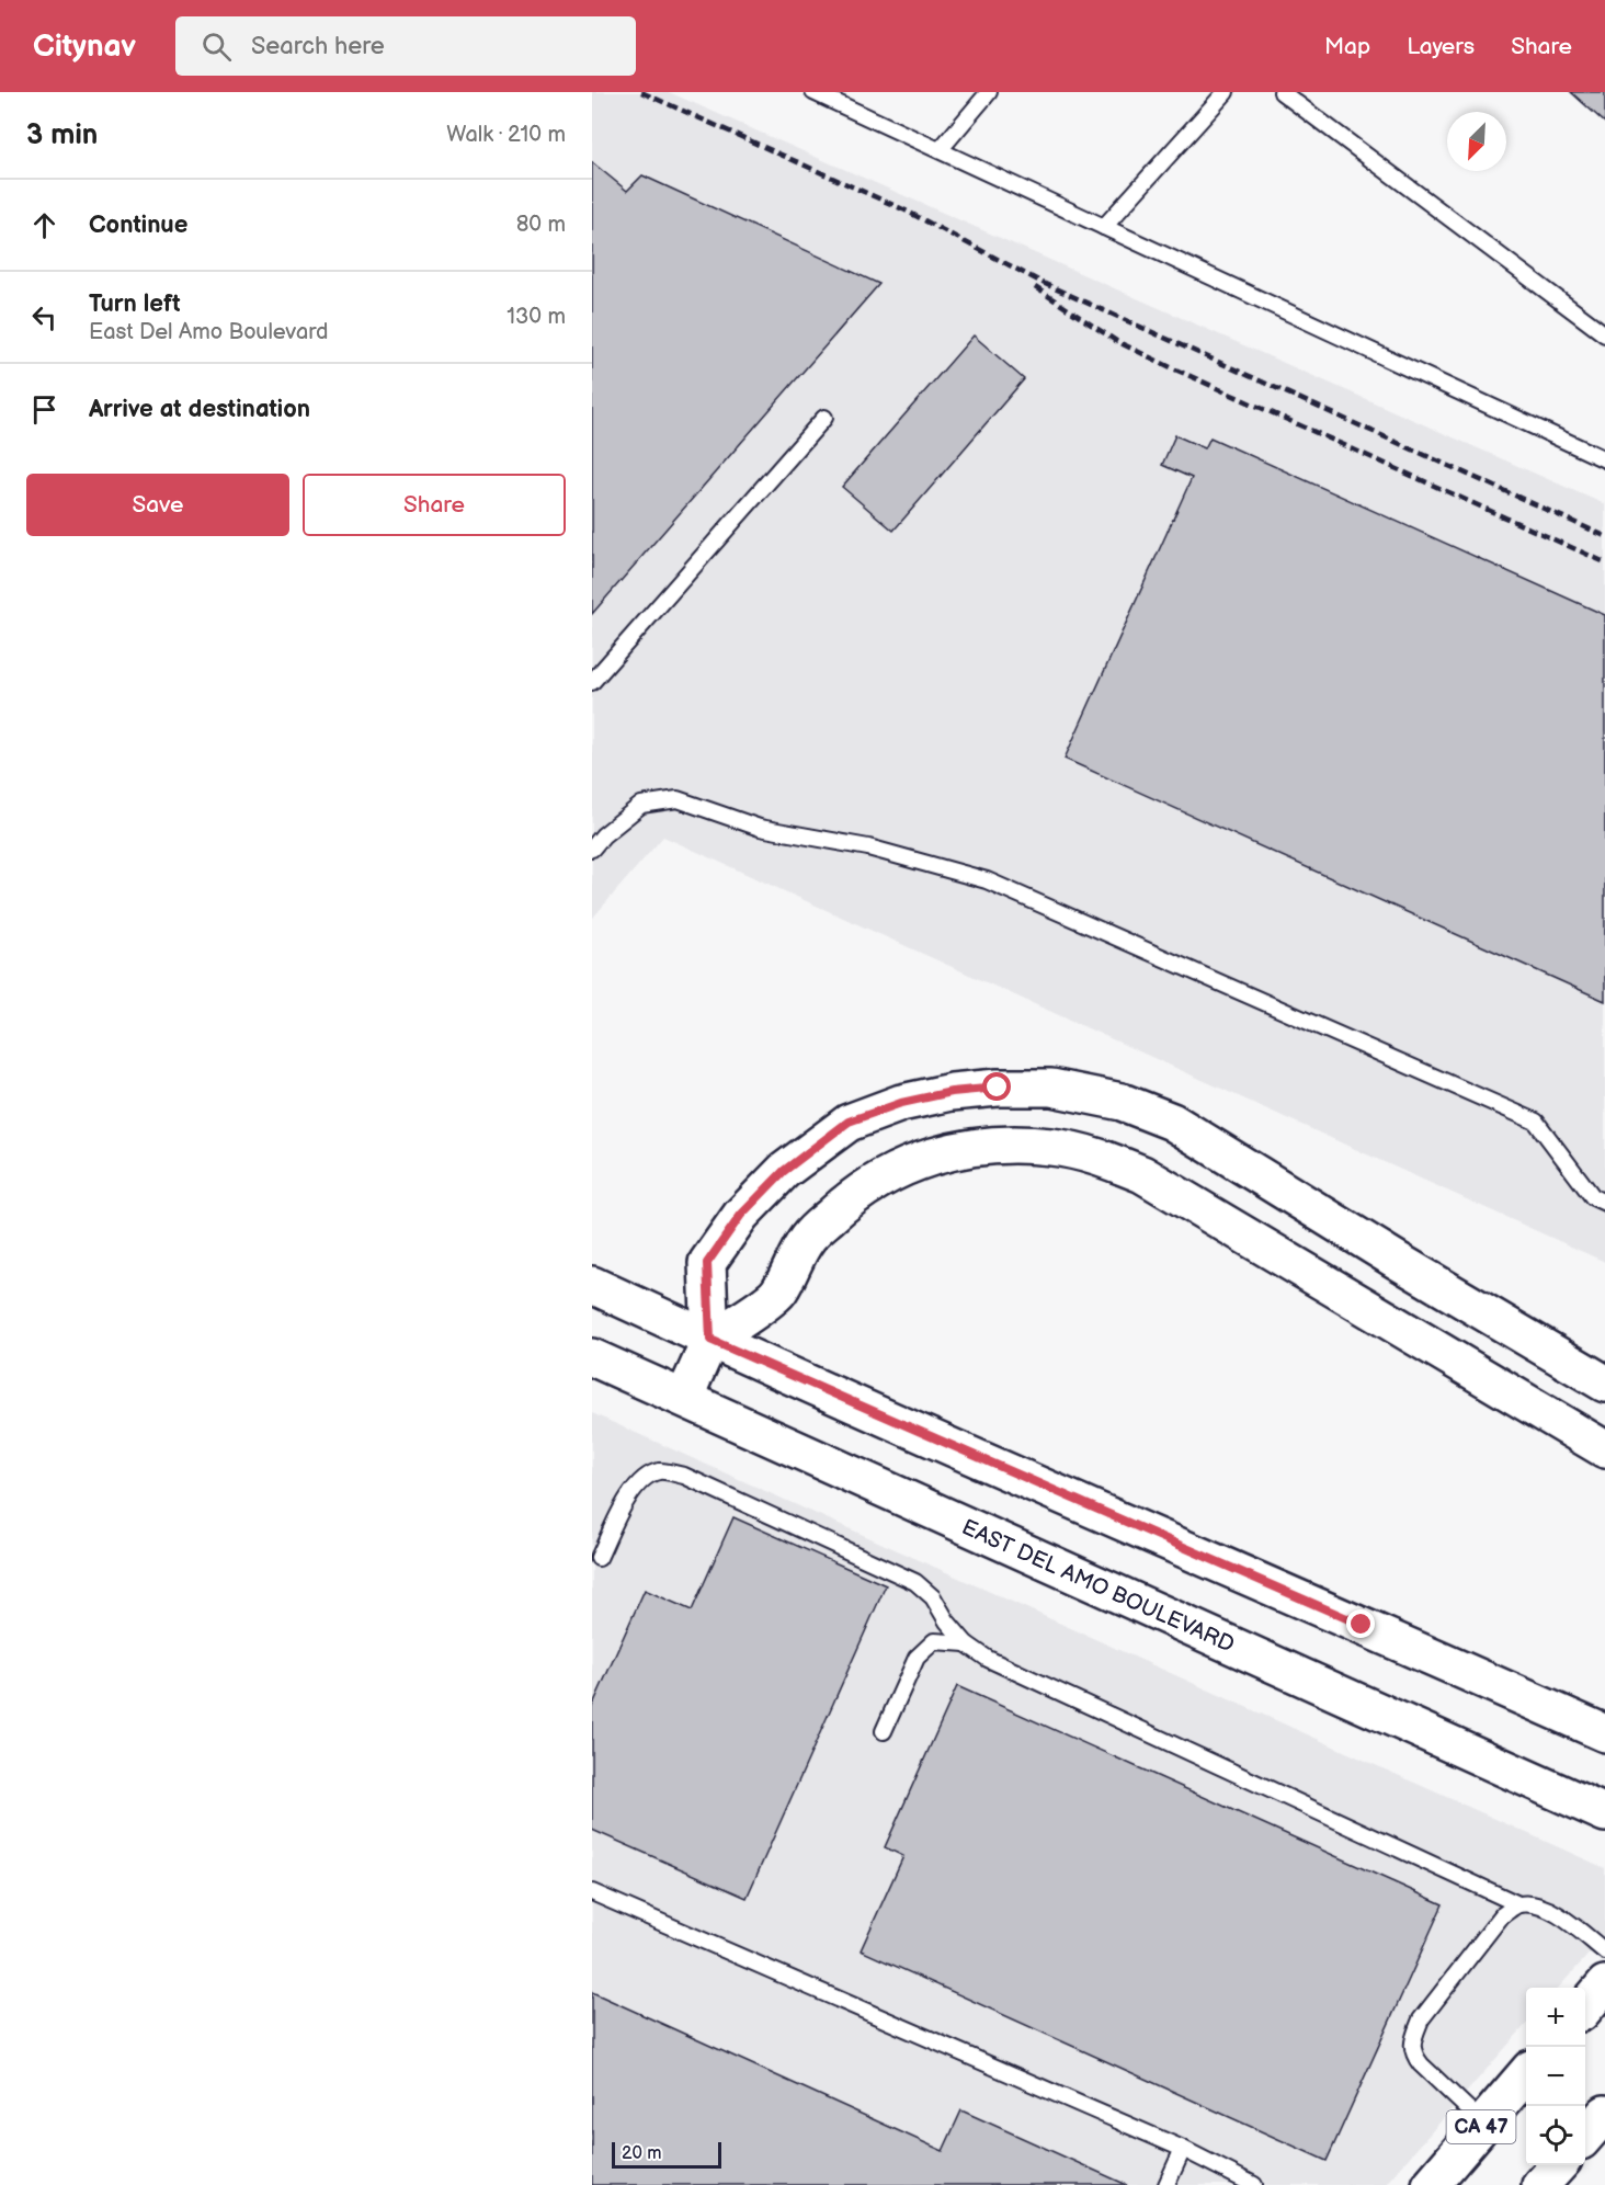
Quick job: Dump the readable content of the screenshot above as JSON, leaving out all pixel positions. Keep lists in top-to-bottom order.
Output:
{
  "streets": {
    "main road": ["EAST DEL AMO BOULEVARD", "CA 47"]
  },
  "scale_bar": "20 m",
  "north": "bottom left",
  "page": {
    "header": "Citynav",
    "search": "Search here",
    "nav": ["Map", "Layers", "Share"],
    "heading": ["3 min", "Walk · 210 m"],
    "list": [
      ["Continue", "80 m"],
      ["Turn left", "East Del Amo Boulevard", "130 m"],
      "Arrive at destination"
    ],
    "buttons": ["Save", "Share"],
    "map_buttons": ["+", "−"],
    "scale": "20 m"
  }
}
